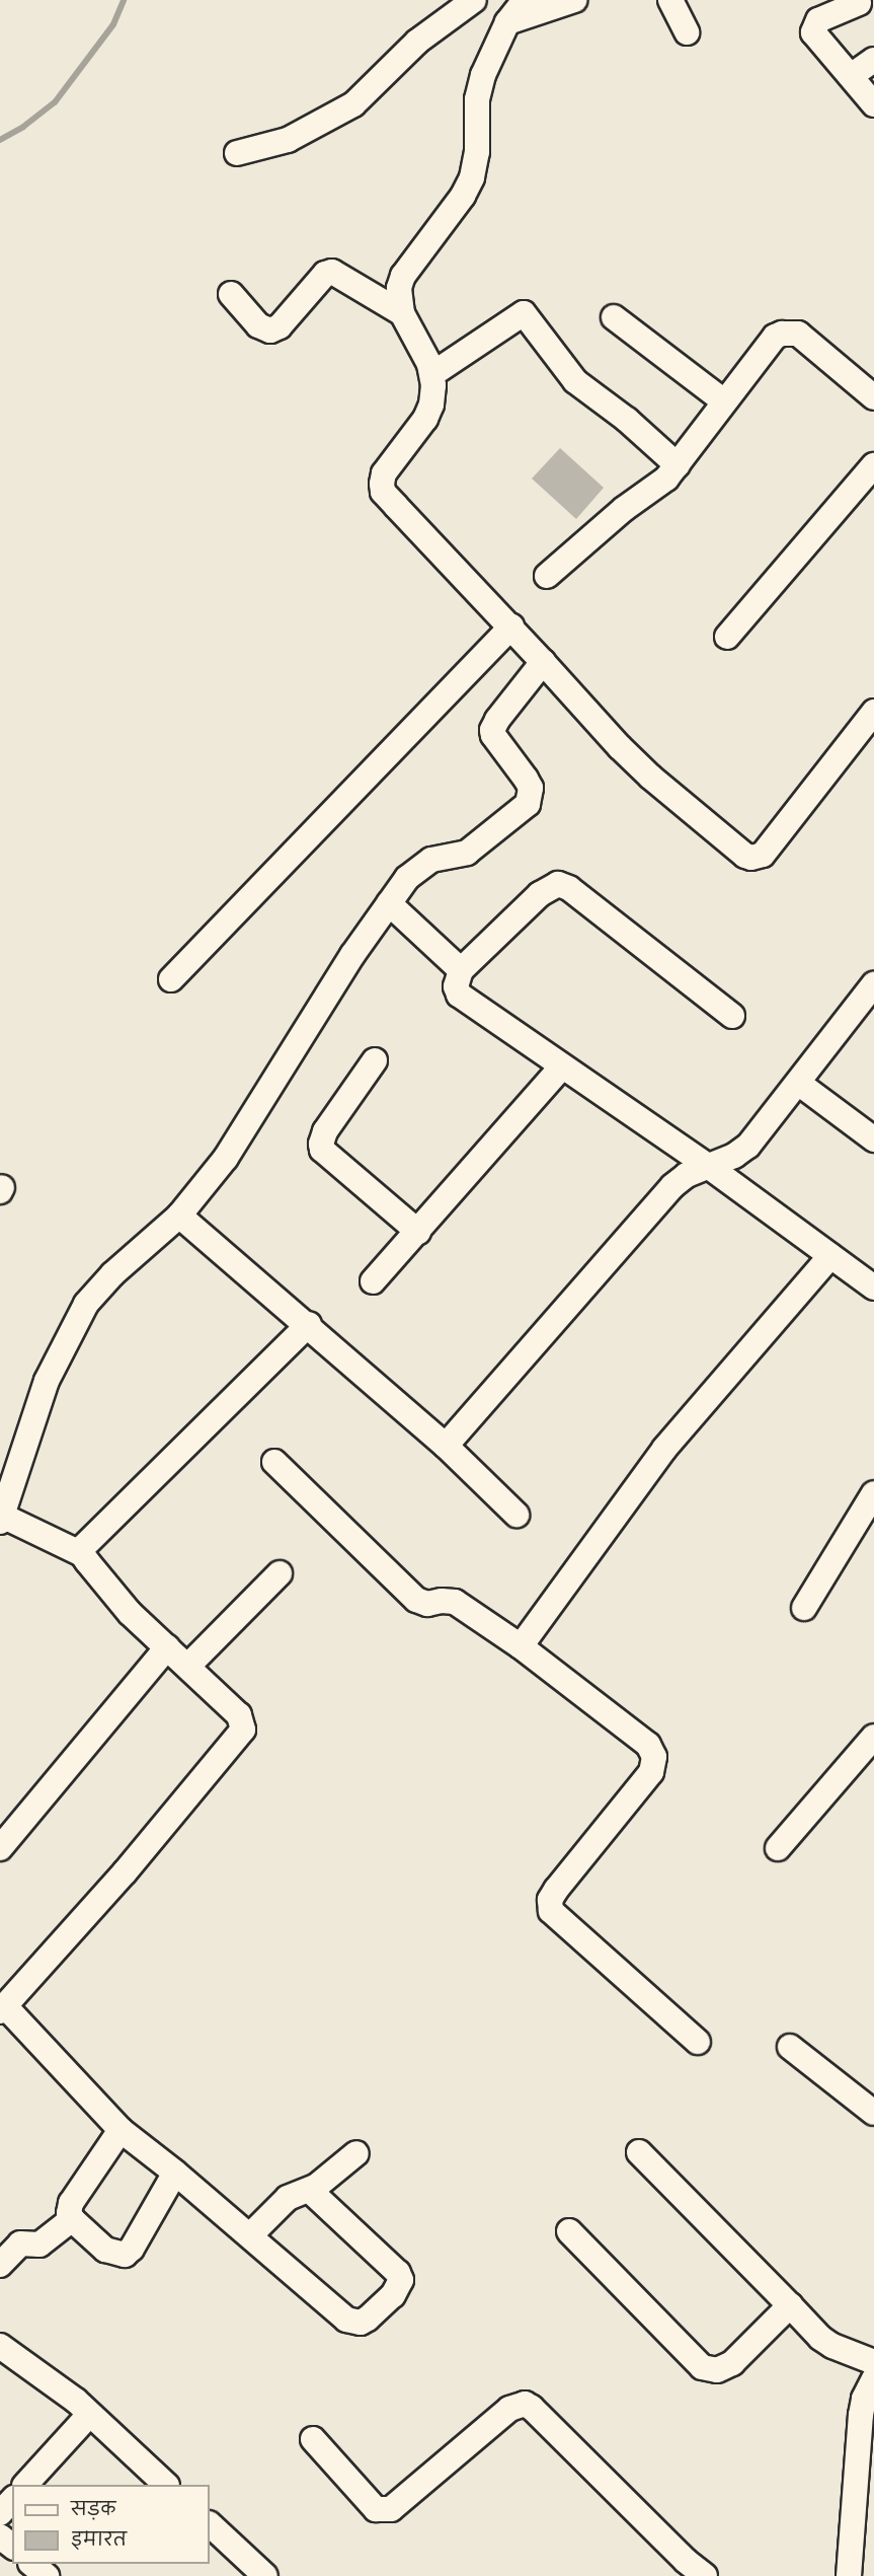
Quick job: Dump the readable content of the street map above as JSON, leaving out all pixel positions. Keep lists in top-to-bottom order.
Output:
{
  "legend": ["सड़क", "इमारत"]
}
